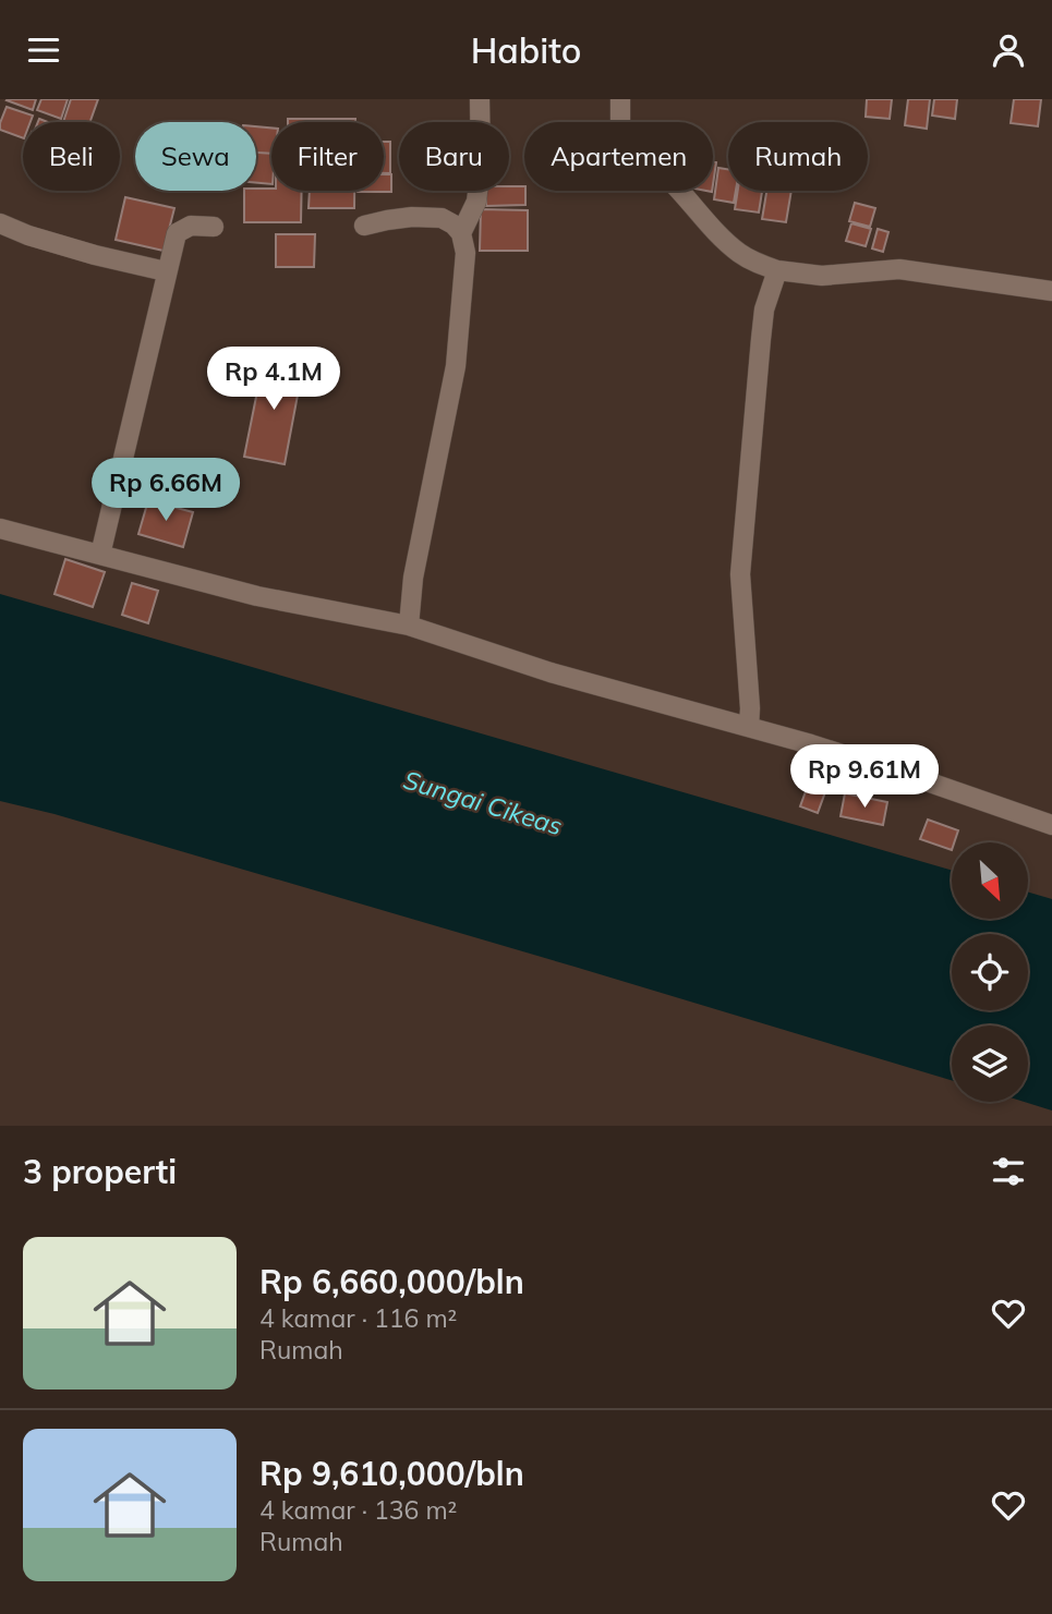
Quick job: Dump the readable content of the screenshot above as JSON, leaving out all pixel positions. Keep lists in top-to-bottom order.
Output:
{
  "water": ["Sungai Cikeas"],
  "north": "bottom right",
  "page": {
    "header": "Habito",
    "chip": [
      "Beli",
      "Sewa",
      "Filter",
      "Baru",
      "Apartemen",
      "Rumah"
    ],
    "price": ["Rp 4.1M", "Rp 6.66M", "Rp 9.61M"],
    "heading": "3 properti",
    "list": [
      {
        "name": "Rp 6,660,000/bln",
        "note": "4 kamar · 116 m² · Rumah"
      },
      {
        "name": "Rp 9,610,000/bln",
        "note": "4 kamar · 136 m² · Rumah"
      }
    ]
  }
}
